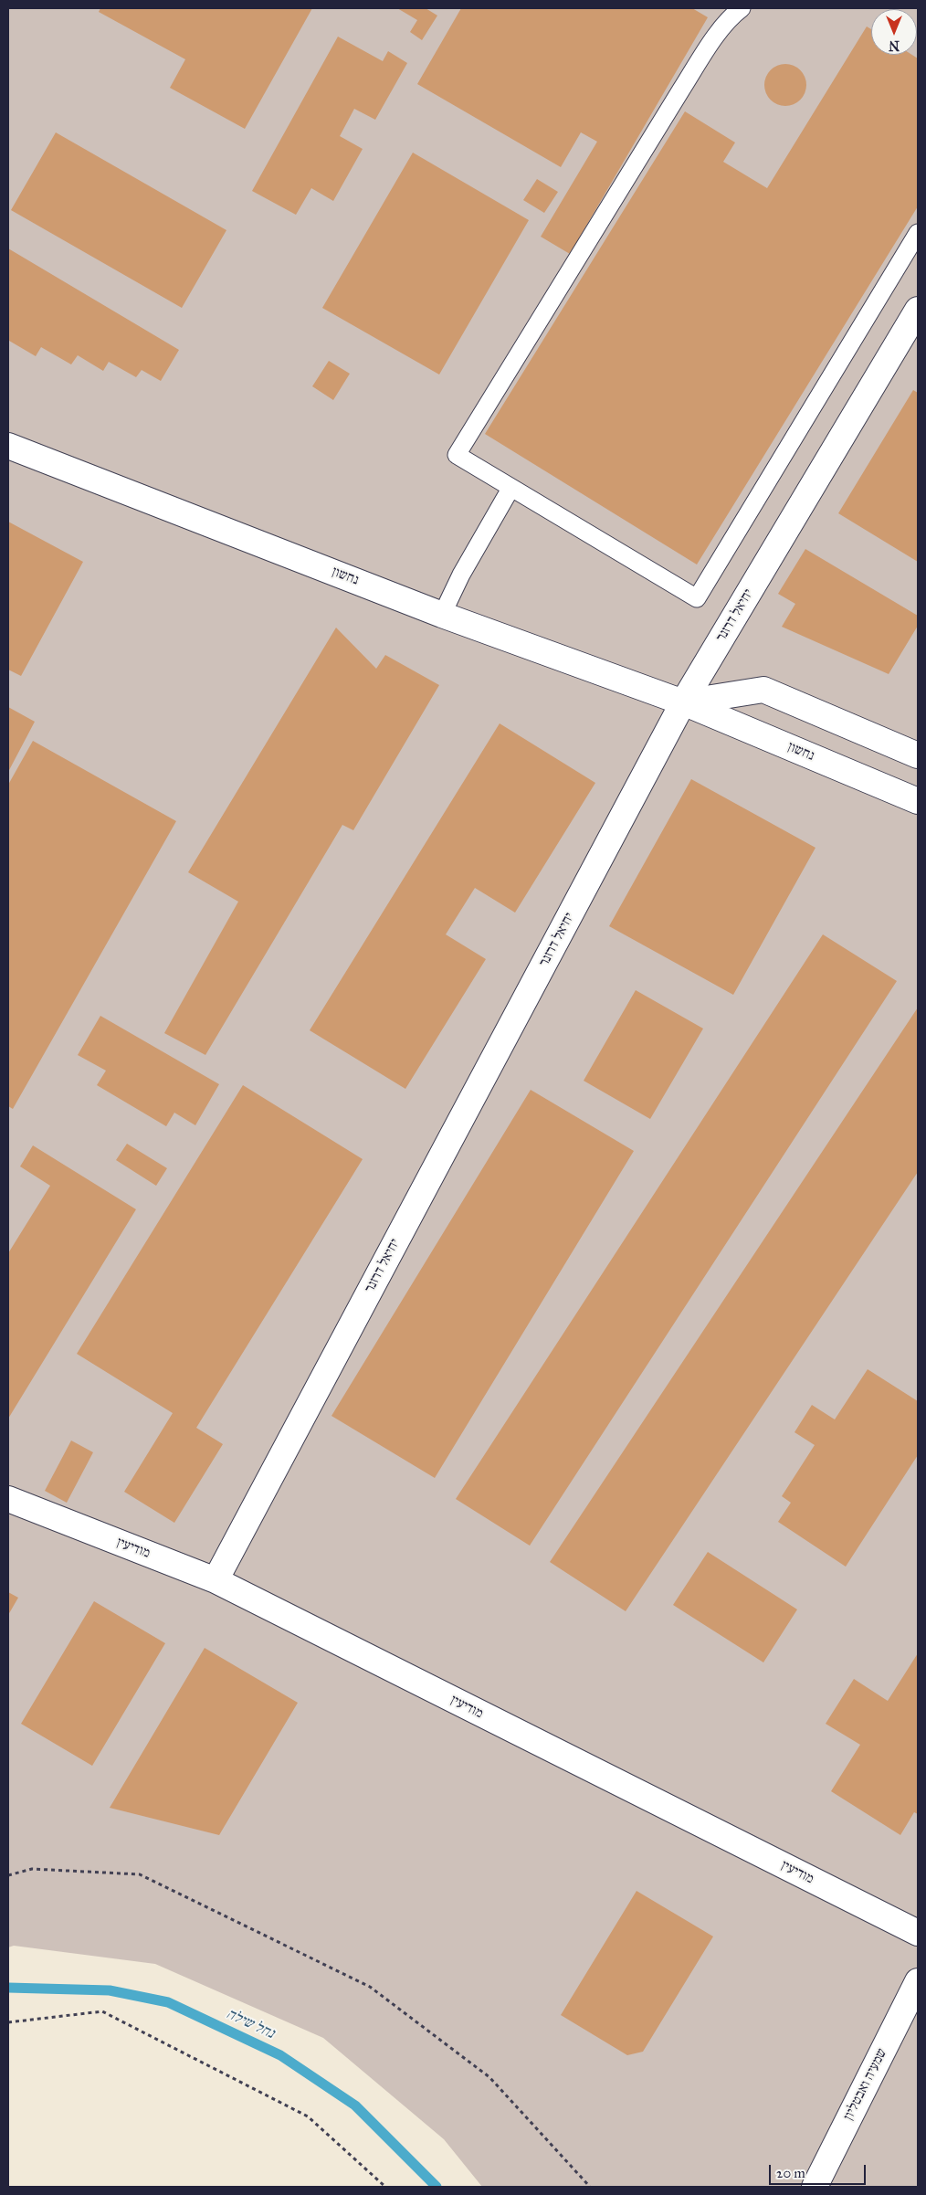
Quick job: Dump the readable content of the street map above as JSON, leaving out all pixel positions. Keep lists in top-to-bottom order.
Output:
{
  "streets": {
    "street": [
      "נחשון",
      "יחיאל דרזנר",
      "מודיעין",
      "שמעיה ואבטליון"
    ]
  },
  "crossings": [
    ["נחשון", "יחיאל דרזנר"],
    ["יחיאל דרזנר", "מודיעין"]
  ],
  "water": ["נחל שילה"],
  "scale_bar": "20 m",
  "north": "bottom"
}
